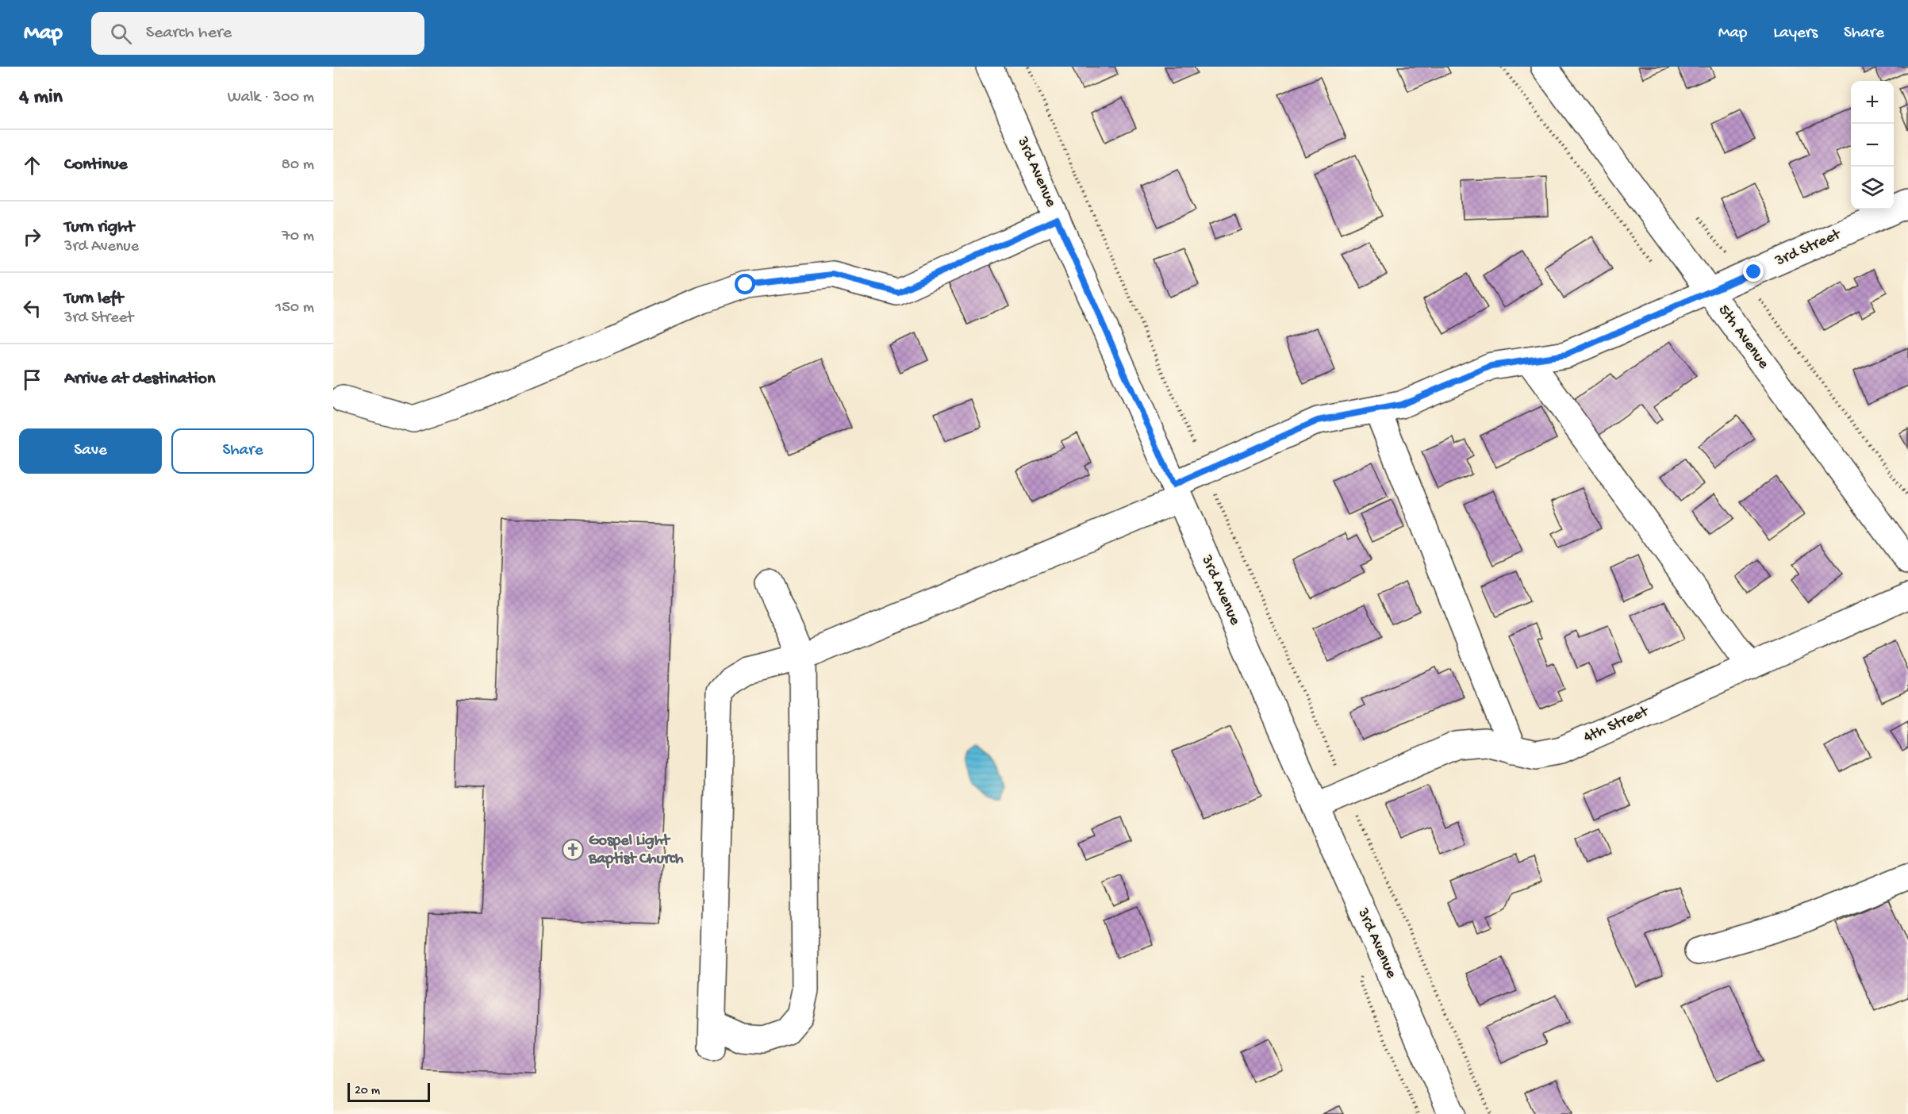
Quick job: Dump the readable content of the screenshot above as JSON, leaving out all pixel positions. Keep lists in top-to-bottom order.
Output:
{
  "streets": {
    "street": [
      "3rd Avenue",
      "3rd Street",
      "5th Avenue",
      "4th Street"
    ]
  },
  "crossings": [
    ["3rd Avenue", "3rd Street"],
    ["3rd Avenue", "4th Street"],
    ["3rd Street", "5th Avenue"]
  ],
  "places": {
    "church": ["Gospel Light Baptist Church"]
  },
  "scale_bar": "20 m",
  "page": {
    "header": "Map",
    "search": "Search here",
    "nav": ["Map", "Layers", "Share"],
    "heading": ["4 min", "Walk · 300 m"],
    "map_buttons": ["+", "−"],
    "list": [
      ["Continue", "80 m"],
      ["Turn right", "3rd Avenue", "70 m"],
      ["Turn left", "3rd Street", "150 m"],
      "Arrive at destination"
    ],
    "buttons": ["Save", "Share"],
    "scale": "20 m"
  }
}
